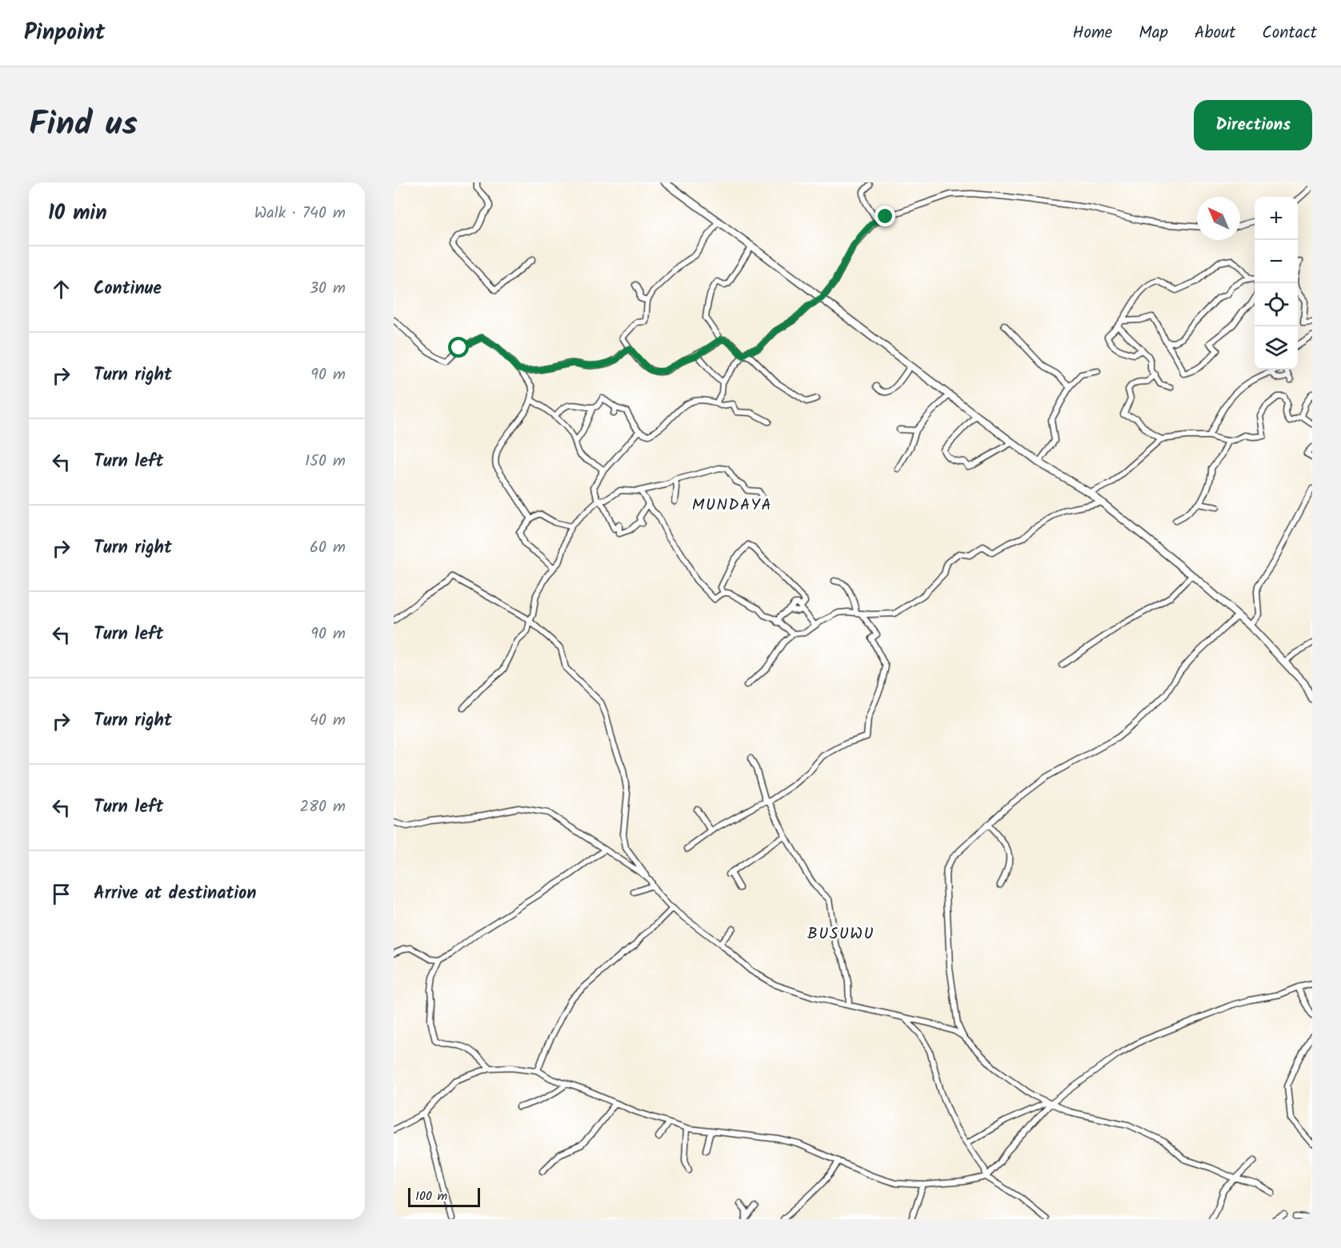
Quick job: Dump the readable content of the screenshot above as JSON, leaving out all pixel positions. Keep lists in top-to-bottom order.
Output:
{
  "districts": ["MUNDAYA", "BUSUWU"],
  "scale_bar": "100 m",
  "north": "top left",
  "page": {
    "header": "Pinpoint",
    "nav": [
      "Home",
      "Map",
      "About",
      "Contact"
    ],
    "title": "Find us",
    "buttons": "Directions",
    "heading": ["10 min", "Walk · 740 m"],
    "map_buttons": ["+", "−"],
    "list": [
      ["Continue", "30 m"],
      ["Turn right", "90 m"],
      ["Turn left", "150 m"],
      ["Turn right", "60 m"],
      ["Turn left", "90 m"],
      ["Turn right", "40 m"],
      ["Turn left", "280 m"],
      "Arrive at destination"
    ],
    "scale": "100 m"
  }
}
